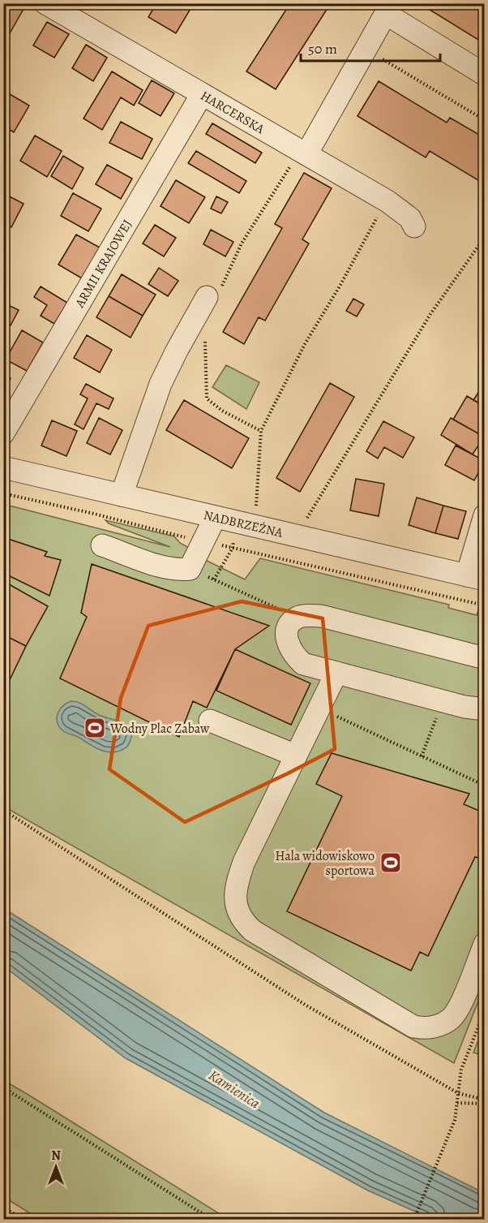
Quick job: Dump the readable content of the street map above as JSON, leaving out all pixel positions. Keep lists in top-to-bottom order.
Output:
{
  "streets": {
    "street": ["HARCERSKA", "ARMII KRAJOWEJ", "NADBRZEŻNA"]
  },
  "crossings": [
    ["HARCERSKA", "ARMII KRAJOWEJ"]
  ],
  "water": ["Kamienica"],
  "places": {
    "sports": ["Wodny Plac Zabaw", "Hala widowiskowo sportowa"]
  },
  "scale_bar": "50 m",
  "north": "top"
}
